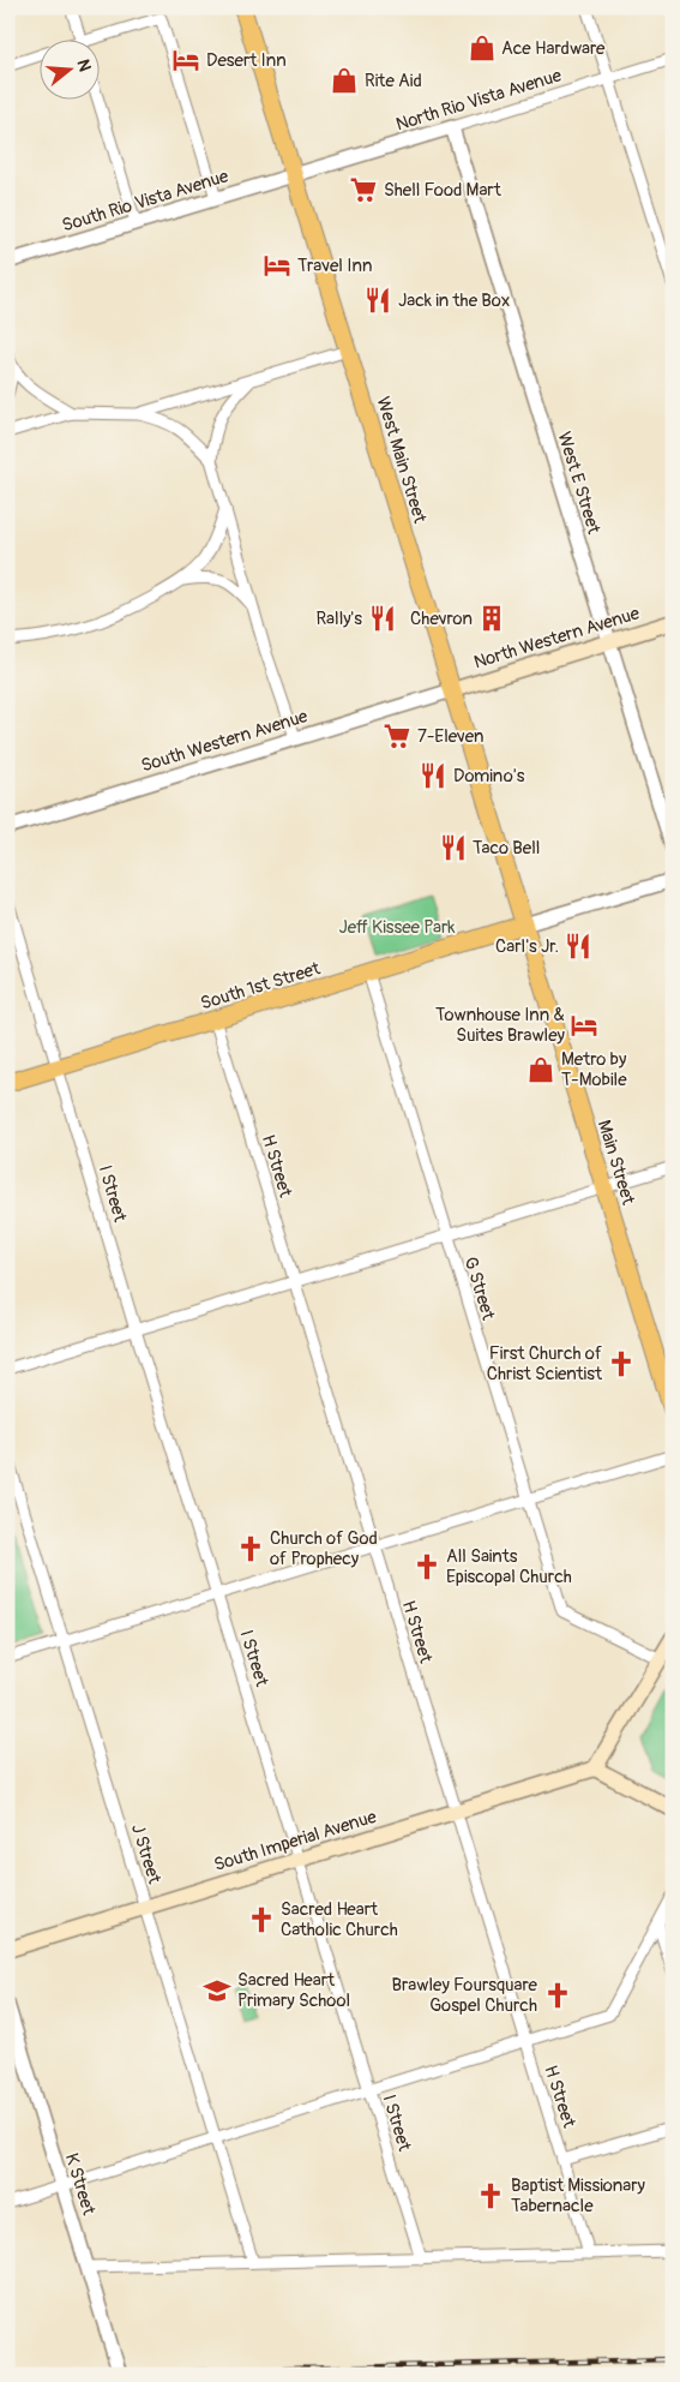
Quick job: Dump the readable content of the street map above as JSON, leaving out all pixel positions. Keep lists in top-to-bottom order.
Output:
{
  "streets": {
    "main road": [
      "West Main Street",
      "North Western Avenue",
      "South 1st Street",
      "Main Street",
      "South Imperial Avenue"
    ],
    "street": [
      "North Rio Vista Avenue",
      "South Rio Vista Avenue",
      "West E Street",
      "South Western Avenue",
      "H Street",
      "I Street",
      "G Street",
      "J Street",
      "K Street"
    ]
  },
  "crossings": [
    ["North Rio Vista Avenue", "South Rio Vista Avenue"],
    ["North Rio Vista Avenue", "West Main Street"],
    ["North Rio Vista Avenue", "West E Street"],
    ["South Rio Vista Avenue", "West Main Street"],
    ["West Main Street", "North Western Avenue"],
    ["West Main Street", "South Western Avenue"],
    ["West Main Street", "South 1st Street"],
    ["West Main Street", "Main Street"],
    ["West E Street", "North Western Avenue"],
    ["North Western Avenue", "South Western Avenue"],
    ["South 1st Street", "Main Street"],
    ["South 1st Street", "H Street"],
    ["South 1st Street", "I Street"],
    ["South 1st Street", "G Street"],
    ["H Street", "South Imperial Avenue"],
    ["I Street", "South Imperial Avenue"],
    ["South Imperial Avenue", "J Street"]
  ],
  "parks": ["Jeff Kissee Park"],
  "places": {
    "shop": ["Ace Hardware", "Rite Aid", "Metro by T-Mobile"],
    "hotel": ["Desert Inn", "Travel Inn", "Townhouse Inn & Suites Brawley"],
    "supermarket": ["Shell Food Mart", "7-Eleven"],
    "restaurant": [
      "Jack in the Box",
      "Rally's",
      "Domino's",
      "Taco Bell",
      "Carl's Jr."
    ],
    "building": ["Chevron"],
    "church": [
      "First Church of Christ Scientist",
      "Church of God of Prophecy",
      "All Saints Episcopal Church",
      "Sacred Heart Catholic Church",
      "Brawley Foursquare Gospel Church",
      "Baptist Missionary Tabernacle"
    ],
    "school or university": ["Sacred Heart Primary School"]
  },
  "north": "right"
}
